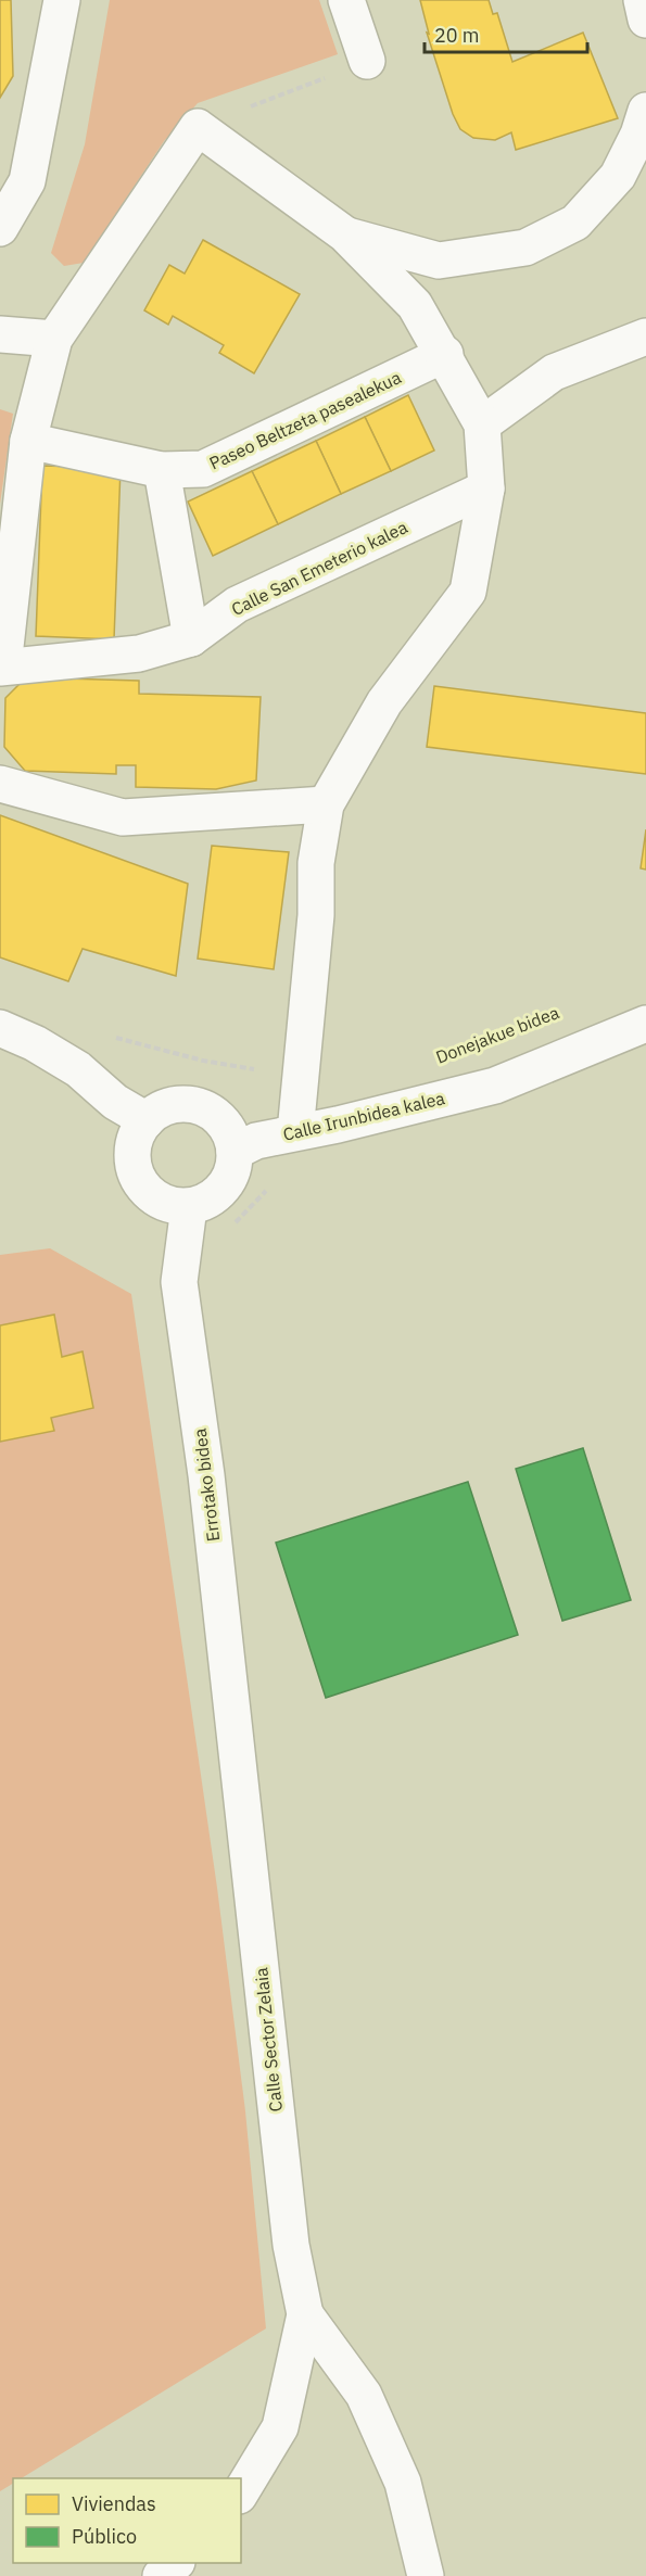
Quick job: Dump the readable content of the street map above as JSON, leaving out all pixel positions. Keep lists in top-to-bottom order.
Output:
{
  "streets": {
    "street": [
      "Paseo Beltzeta pasealekua",
      "Calle San Emeterio kalea",
      "Calle Irunbidea kalea",
      "Errotako bidea",
      "Calle Sector Zelaia"
    ]
  },
  "crossings": [
    ["Calle Irunbidea kalea", "Errotako bidea"],
    ["Errotako bidea", "Calle Sector Zelaia"]
  ],
  "legend": ["Viviendas", "Público"],
  "scale_bar": "20 m"
}
